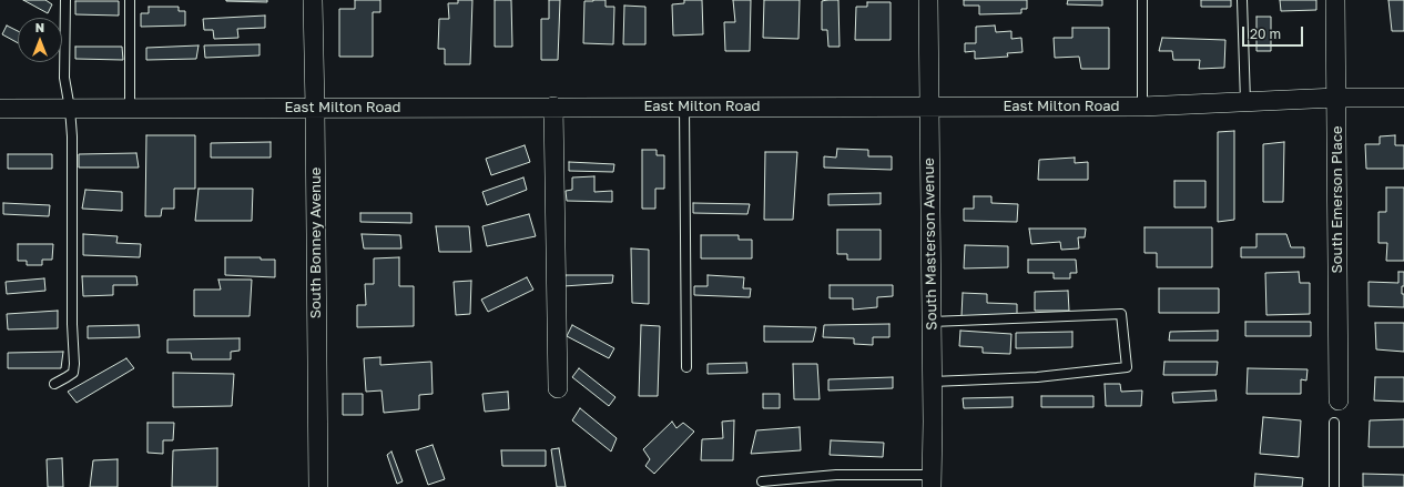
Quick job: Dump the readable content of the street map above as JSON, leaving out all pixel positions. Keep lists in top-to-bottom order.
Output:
{
  "streets": {
    "street": [
      "East Milton Road",
      "South Emerson Place",
      "South Bonney Avenue",
      "South Masterson Avenue"
    ]
  },
  "crossings": [
    ["East Milton Road", "South Emerson Place"],
    ["East Milton Road", "South Bonney Avenue"],
    ["East Milton Road", "South Masterson Avenue"]
  ],
  "scale_bar": "20 m",
  "north": "top"
}
